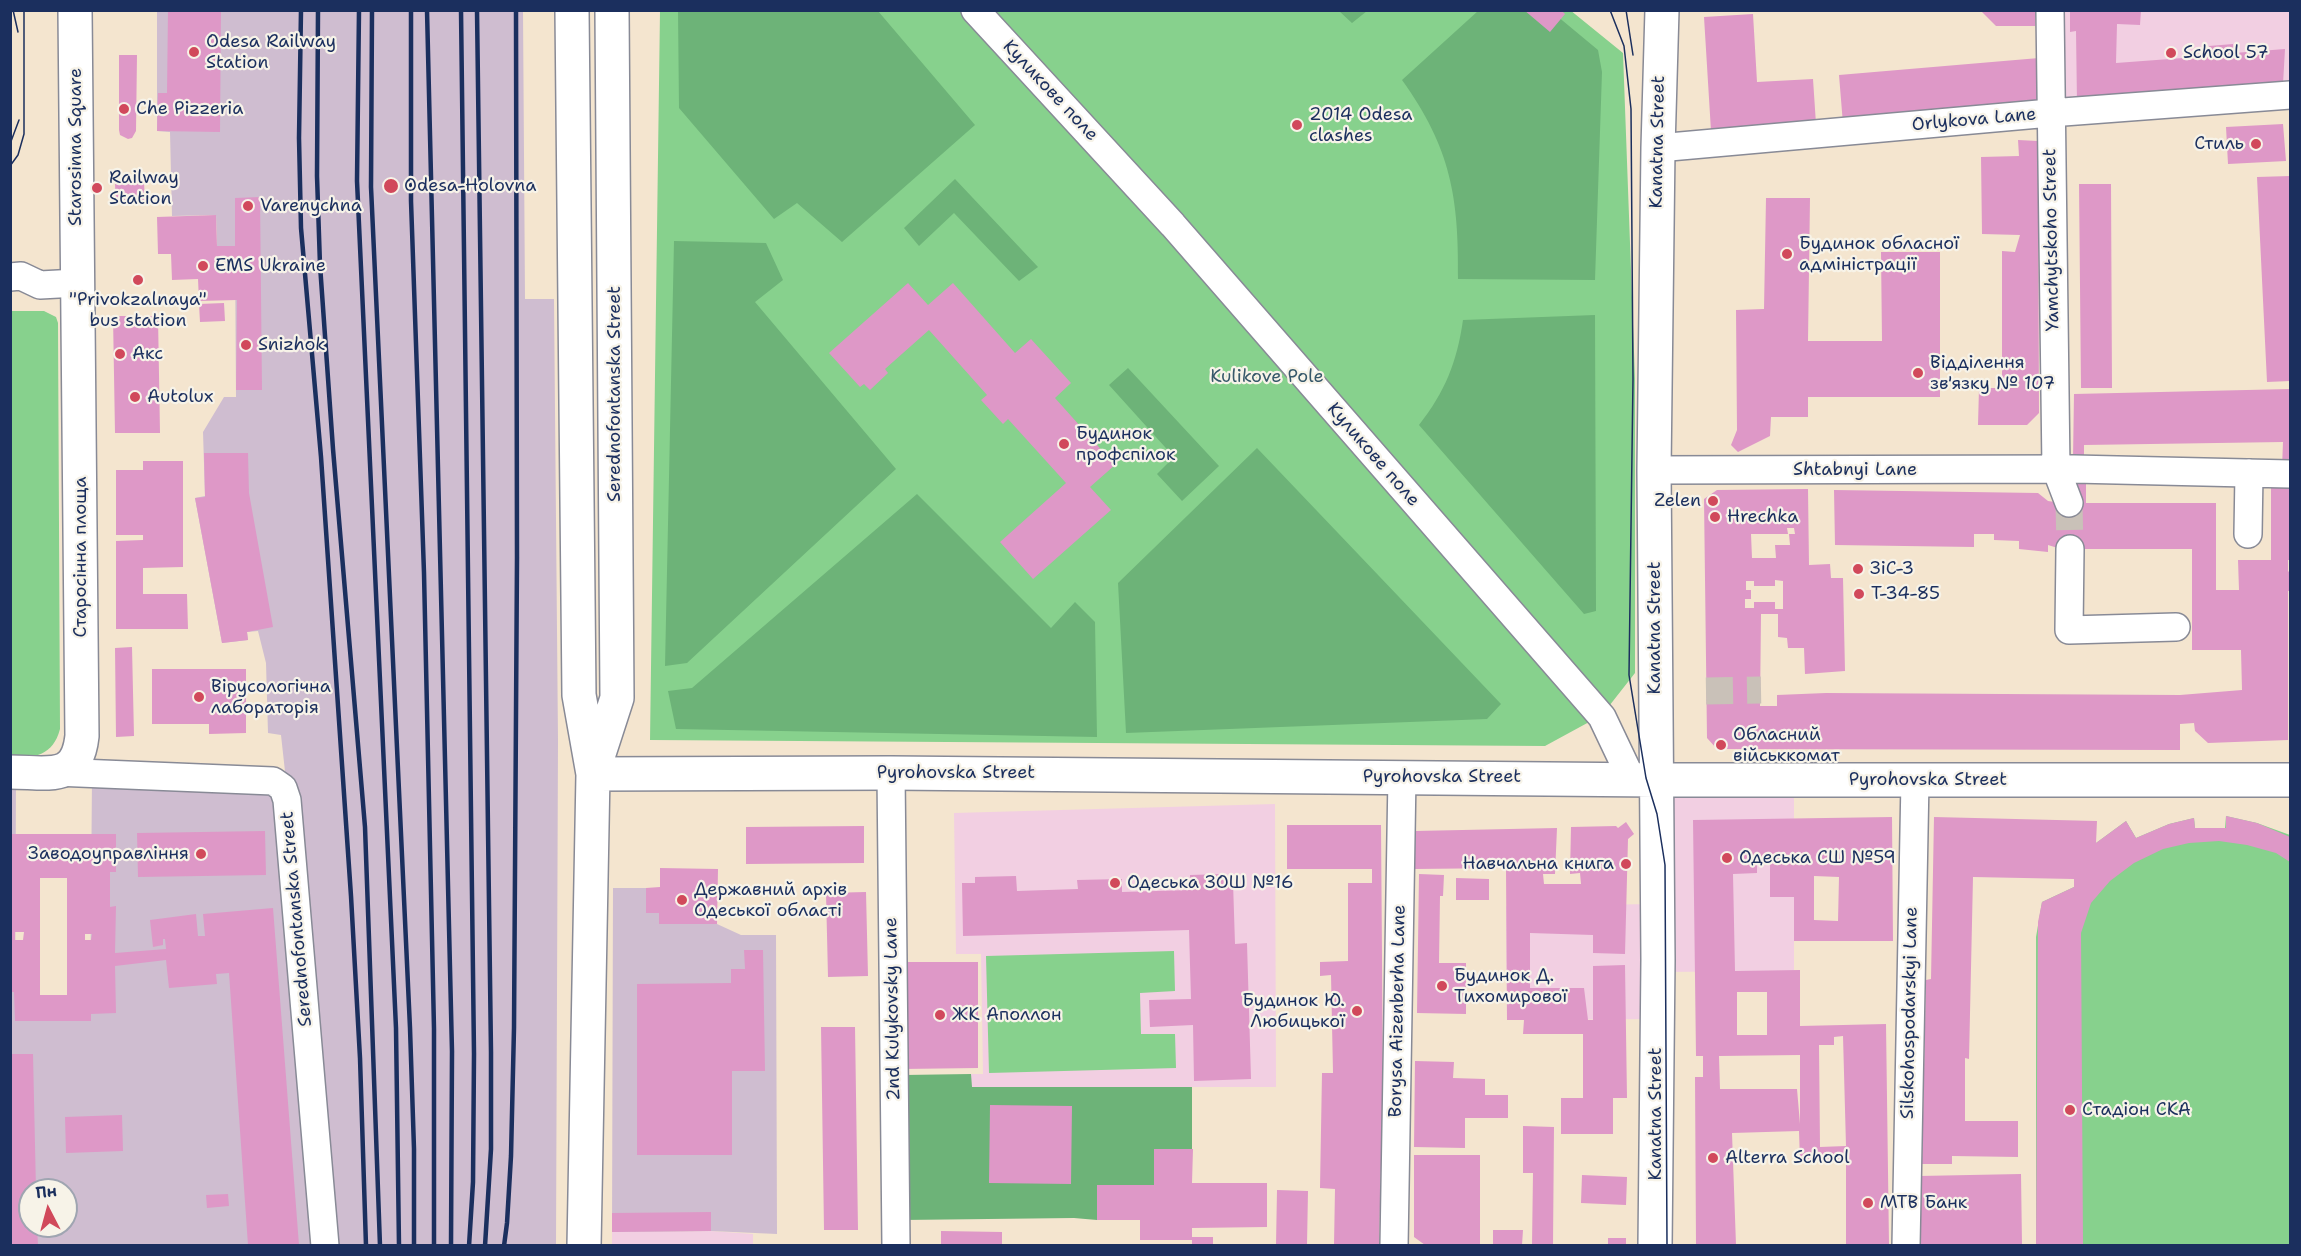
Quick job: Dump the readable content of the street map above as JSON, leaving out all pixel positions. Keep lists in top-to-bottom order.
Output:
{
  "streets": {
    "main road": [
      "Kanatna Street",
      "Starosinna Square",
      "Serednofontanska Street",
      "Старосінна площа",
      "Pyrohovska Street"
    ],
    "street": [
      "Куликове поле",
      "Orlykova Lane",
      "Yamchytskoho Street",
      "Shtabnyi Lane",
      "2nd Kulykovsky Lane",
      "Borysa Aizenberha Lane",
      "Silskohospodarskyi Lane"
    ]
  },
  "crossings": [
    ["Куликове поле", "Kanatna Street"],
    ["Куликове поле", "Pyrohovska Street"],
    ["Orlykova Lane", "Kanatna Street"],
    ["Orlykova Lane", "Yamchytskoho Street"],
    ["Kanatna Street", "Shtabnyi Lane"],
    ["Kanatna Street", "Pyrohovska Street"],
    ["Starosinna Square", "Старосінна площа"],
    ["Yamchytskoho Street", "Shtabnyi Lane"],
    ["Serednofontanska Street", "Старосінна площа"],
    ["Serednofontanska Street", "Pyrohovska Street"],
    ["Pyrohovska Street", "2nd Kulykovsky Lane"],
    ["Pyrohovska Street", "Borysa Aizenberha Lane"],
    ["Pyrohovska Street", "Silskohospodarskyi Lane"]
  ],
  "parks": ["Kulikove Pole"],
  "places": [
    "Odesa Railway Station",
    "School 57",
    "Che Pizzeria",
    "2014 Odesa clashes",
    "Стиль",
    "Odesa-Holovna",
    "Railway Station",
    "Varenychna",
    "Будинок обласної адміністрації",
    "EMS Ukraine",
    "\"Privokzalnaya\" bus station",
    "Snizhok",
    "Акс",
    "Відділення зв'язку № 107",
    "Autolux",
    "Будинок профспілок",
    "Zelen",
    "Hrechka",
    "ЗіС-3",
    "Т-34-85",
    "Вірусологічна лабораторія",
    "Обласний військкомат",
    "Заводоуправління",
    "Одеська CШ №59",
    "Навчальна книга",
    "Одеська ЗОШ №16",
    "Державний архів Одеської області",
    "Будинок Д. Тихомирової",
    "Будинок Ю. Любицької",
    "ЖК Аполлон",
    "Стадіон СКА",
    "Alterra School",
    "МТВ Банк"
  ],
  "north": "top"
}
